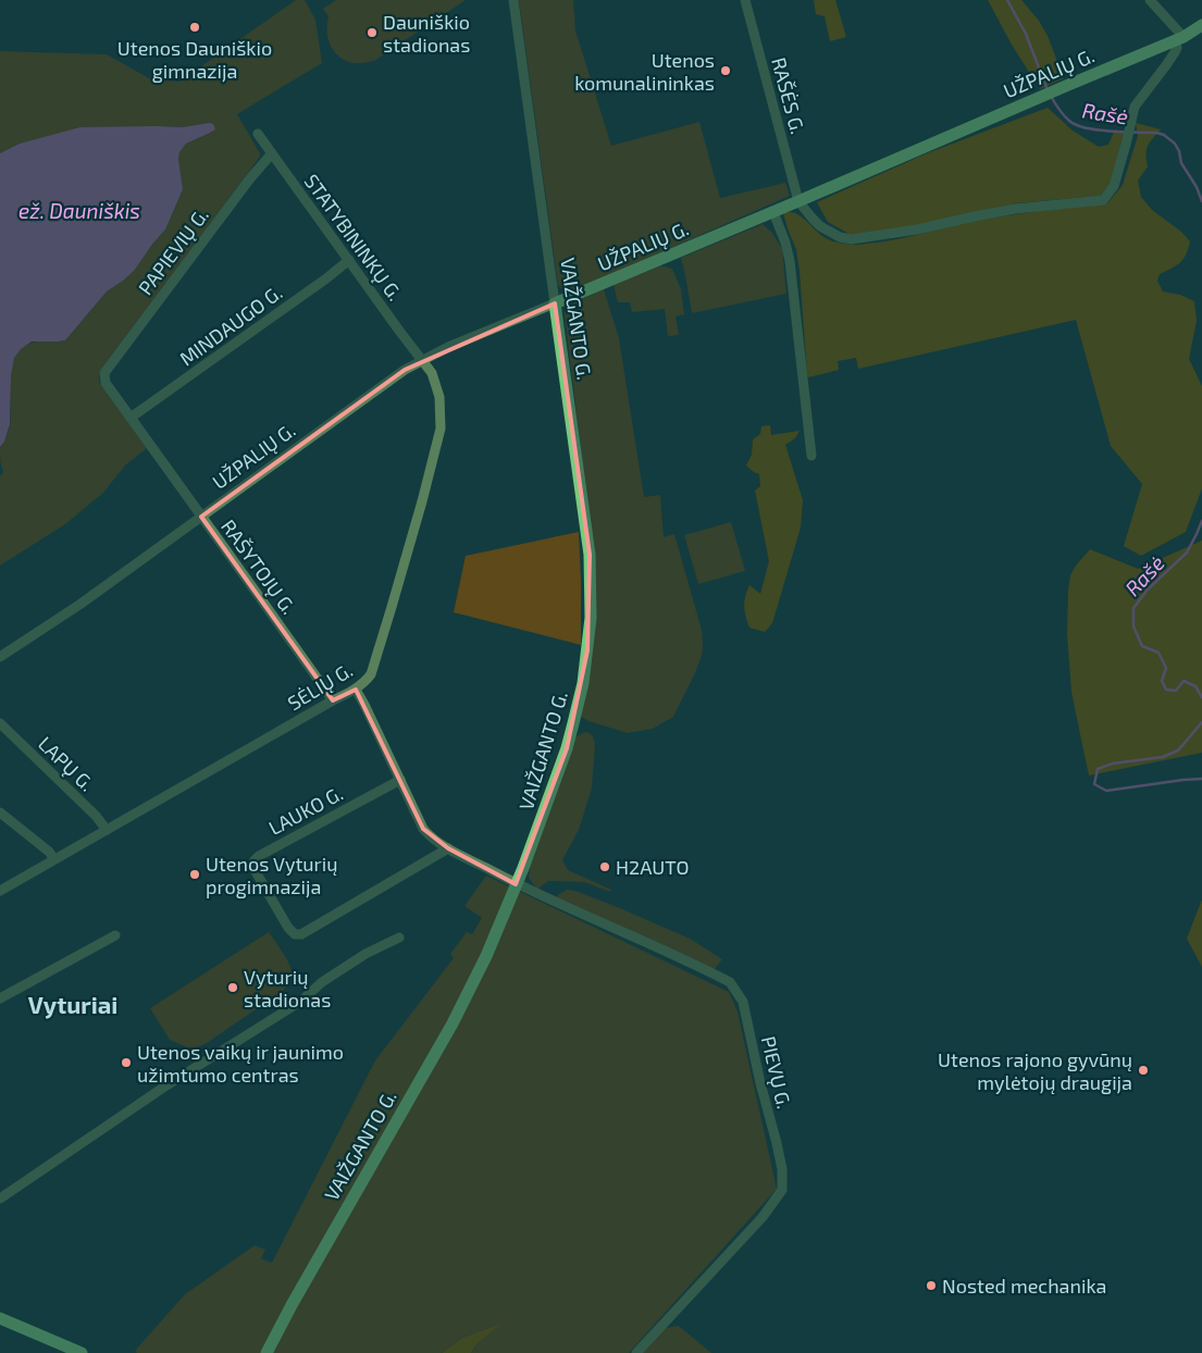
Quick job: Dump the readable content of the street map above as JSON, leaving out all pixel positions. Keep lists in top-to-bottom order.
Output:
{
  "streets": {
    "main road": ["UŽPALIŲ G.", "VAIŽGANTO G."],
    "street": [
      "RAŠĖS G.",
      "STATYBININKŲ G.",
      "PAPIEVIŲ G.",
      "MINDAUGO G.",
      "RAŠYTOJŲ G.",
      "SĖLIŲ G.",
      "LAPŲ G.",
      "LAUKO G.",
      "PIEVŲ G."
    ]
  },
  "crossings": [
    ["UŽPALIŲ G.", "RAŠĖS G."],
    ["UŽPALIŲ G.", "STATYBININKŲ G."],
    ["UŽPALIŲ G.", "VAIŽGANTO G."],
    ["UŽPALIŲ G.", "RAŠYTOJŲ G."],
    ["UŽPALIŲ G.", "SĖLIŲ G."],
    ["STATYBININKŲ G.", "PAPIEVIŲ G."],
    ["STATYBININKŲ G.", "MINDAUGO G."],
    ["STATYBININKŲ G.", "SĖLIŲ G."],
    ["PAPIEVIŲ G.", "RAŠYTOJŲ G."],
    ["VAIŽGANTO G.", "PIEVŲ G."],
    ["MINDAUGO G.", "RAŠYTOJŲ G."],
    ["RAŠYTOJŲ G.", "SĖLIŲ G."],
    ["SĖLIŲ G.", "LAPŲ G."],
    ["SĖLIŲ G.", "PIEVŲ G."],
    ["LAUKO G.", "PIEVŲ G."]
  ],
  "districts": ["Vyturiai"],
  "water": ["Rašė", "ež. Dauniškis"],
  "places": [
    "Utenos Dauniškio gimnazija",
    "Dauniškio stadionas",
    "Utenos komunalininkas",
    "H2AUTO",
    "Utenos Vyturių progimnazija",
    "Vyturių stadionas",
    "Utenos vaikų ir jaunimo užimtumo centras",
    "Utenos rajono gyvūnų mylėtojų draugija",
    "Nosted mechanika"
  ]
}
